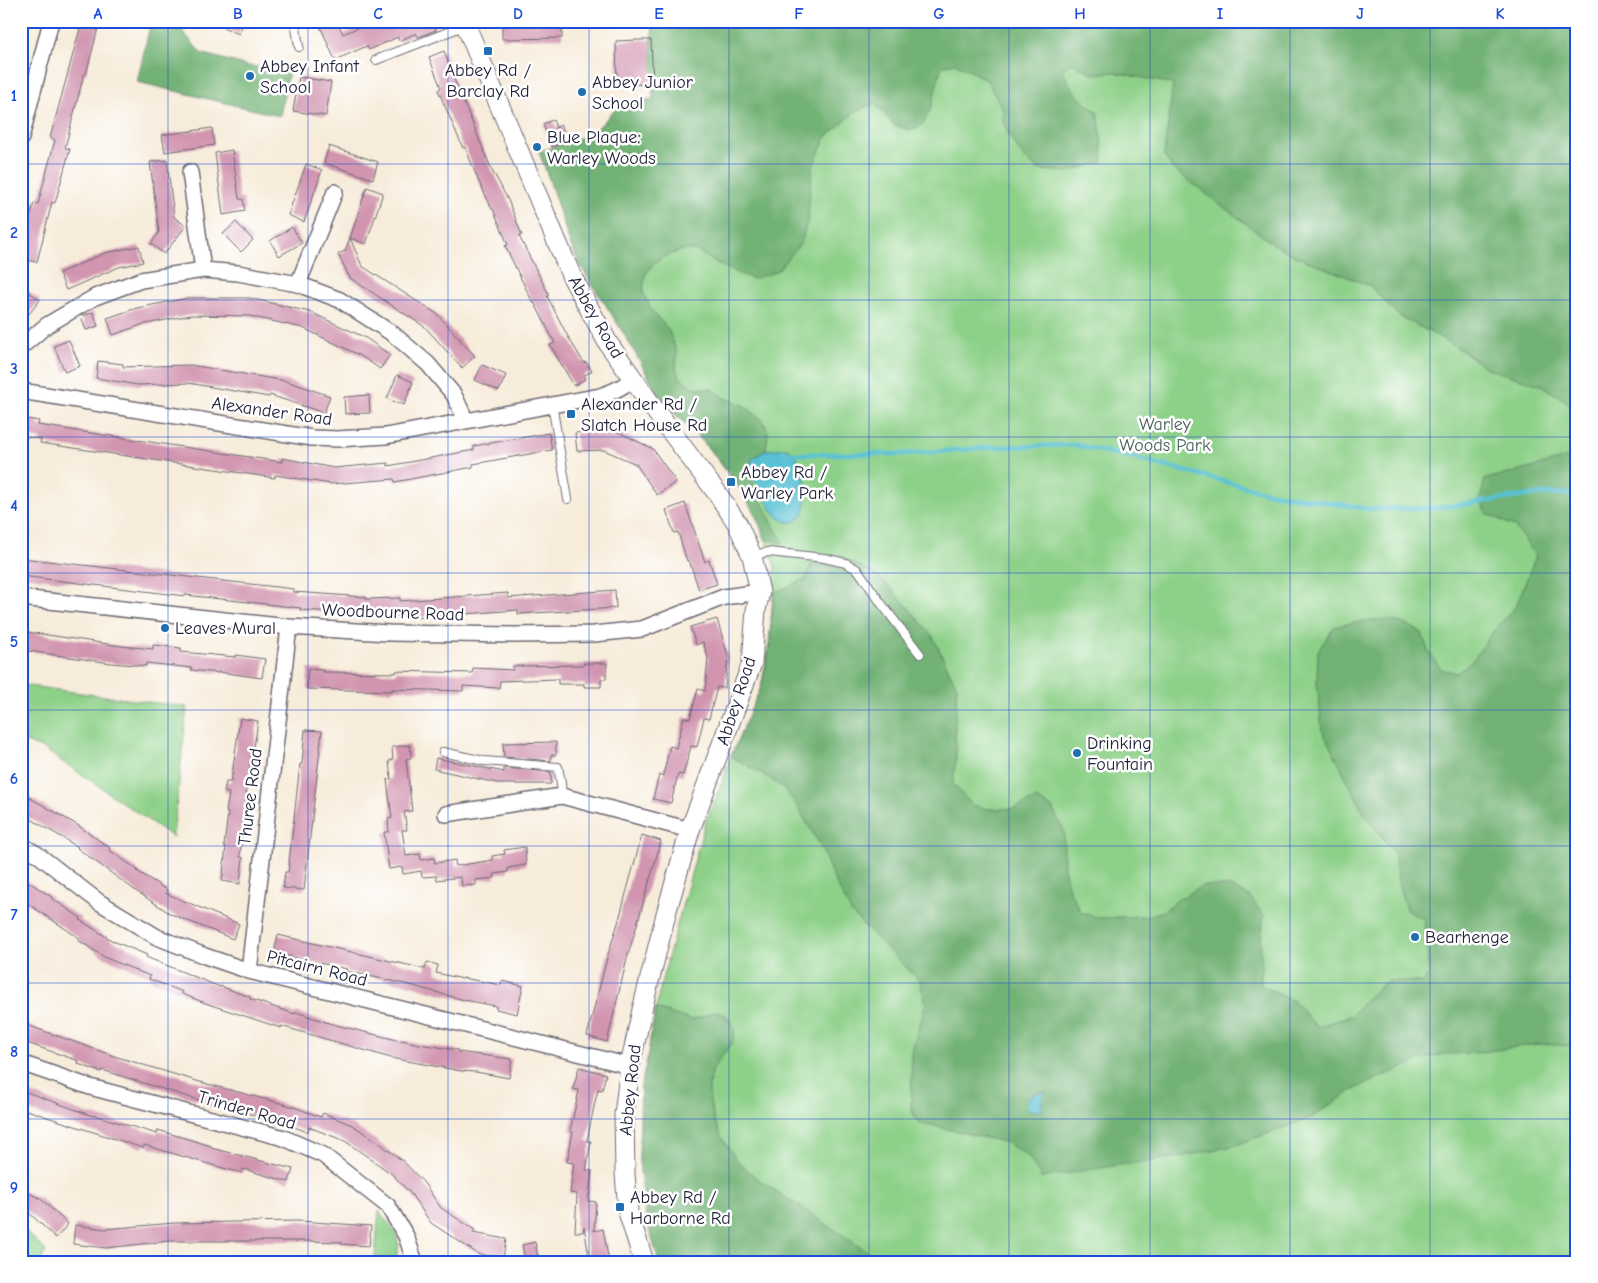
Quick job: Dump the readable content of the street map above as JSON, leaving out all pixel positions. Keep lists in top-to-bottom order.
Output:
{
  "streets": {
    "street": [
      "Abbey Road",
      "Alexander Road",
      "Woodbourne Road",
      "Thuree Road",
      "Pitcairn Road",
      "Trinder Road"
    ]
  },
  "crossings": [
    ["Abbey Road", "Alexander Road"],
    ["Abbey Road", "Woodbourne Road"],
    ["Abbey Road", "Pitcairn Road"],
    ["Woodbourne Road", "Thuree Road"],
    ["Thuree Road", "Pitcairn Road"]
  ],
  "parks": ["Warley Woods Park"],
  "places": {
    "transit": [
      "Abbey Rd / Barclay Rd",
      "Alexander Rd / Slatch House Rd",
      "Abbey Rd / Warley Park",
      "Abbey Rd / Harborne Rd"
    ],
    "other": [
      "Abbey Infant School",
      "Abbey Junior School",
      "Blue Plaque: Warley Woods",
      "Leaves Mural",
      "Drinking Fountain",
      "Bearhenge"
    ]
  },
  "grid": {
    "columns": [
      "A",
      "B",
      "C",
      "D",
      "E",
      "F",
      "G",
      "H",
      "I",
      "J",
      "K"
    ],
    "rows": [
      "1",
      "2",
      "3",
      "4",
      "5",
      "6",
      "7",
      "8",
      "9"
    ]
  }
}
